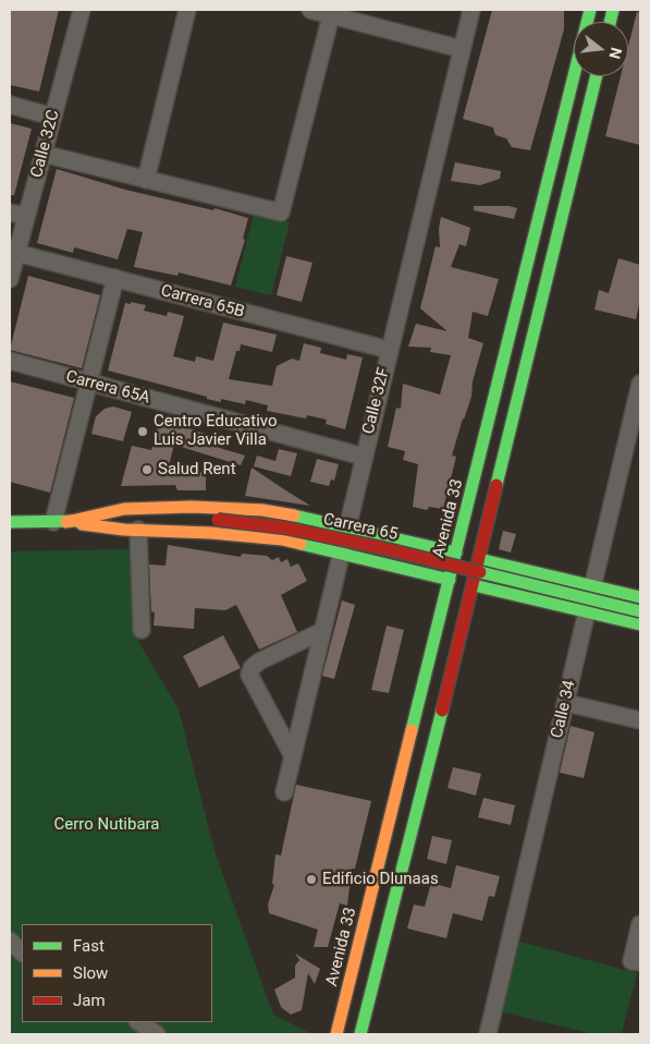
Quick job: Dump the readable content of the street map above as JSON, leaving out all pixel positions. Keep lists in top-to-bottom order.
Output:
{
  "streets": {
    "main road": ["Avenida 33", "Carrera 65"],
    "street": [
      "Calle 32C",
      "Carrera 65B",
      "Carrera 65A",
      "Calle 32F",
      "Calle 34"
    ]
  },
  "crossings": [
    ["Calle 32C", "Carrera 65B"],
    ["Carrera 65B", "Calle 32F"],
    ["Carrera 65A", "Calle 32F"],
    ["Calle 32F", "Carrera 65"],
    ["Avenida 33", "Carrera 65"]
  ],
  "parks": ["Cerro Nutibara"],
  "places": ["Centro Educativo Luis Javier Villa", "Salud Rent", "Edificio Dlunaas"],
  "legend": ["Fast", "Slow", "Jam"],
  "north": "right"
}
